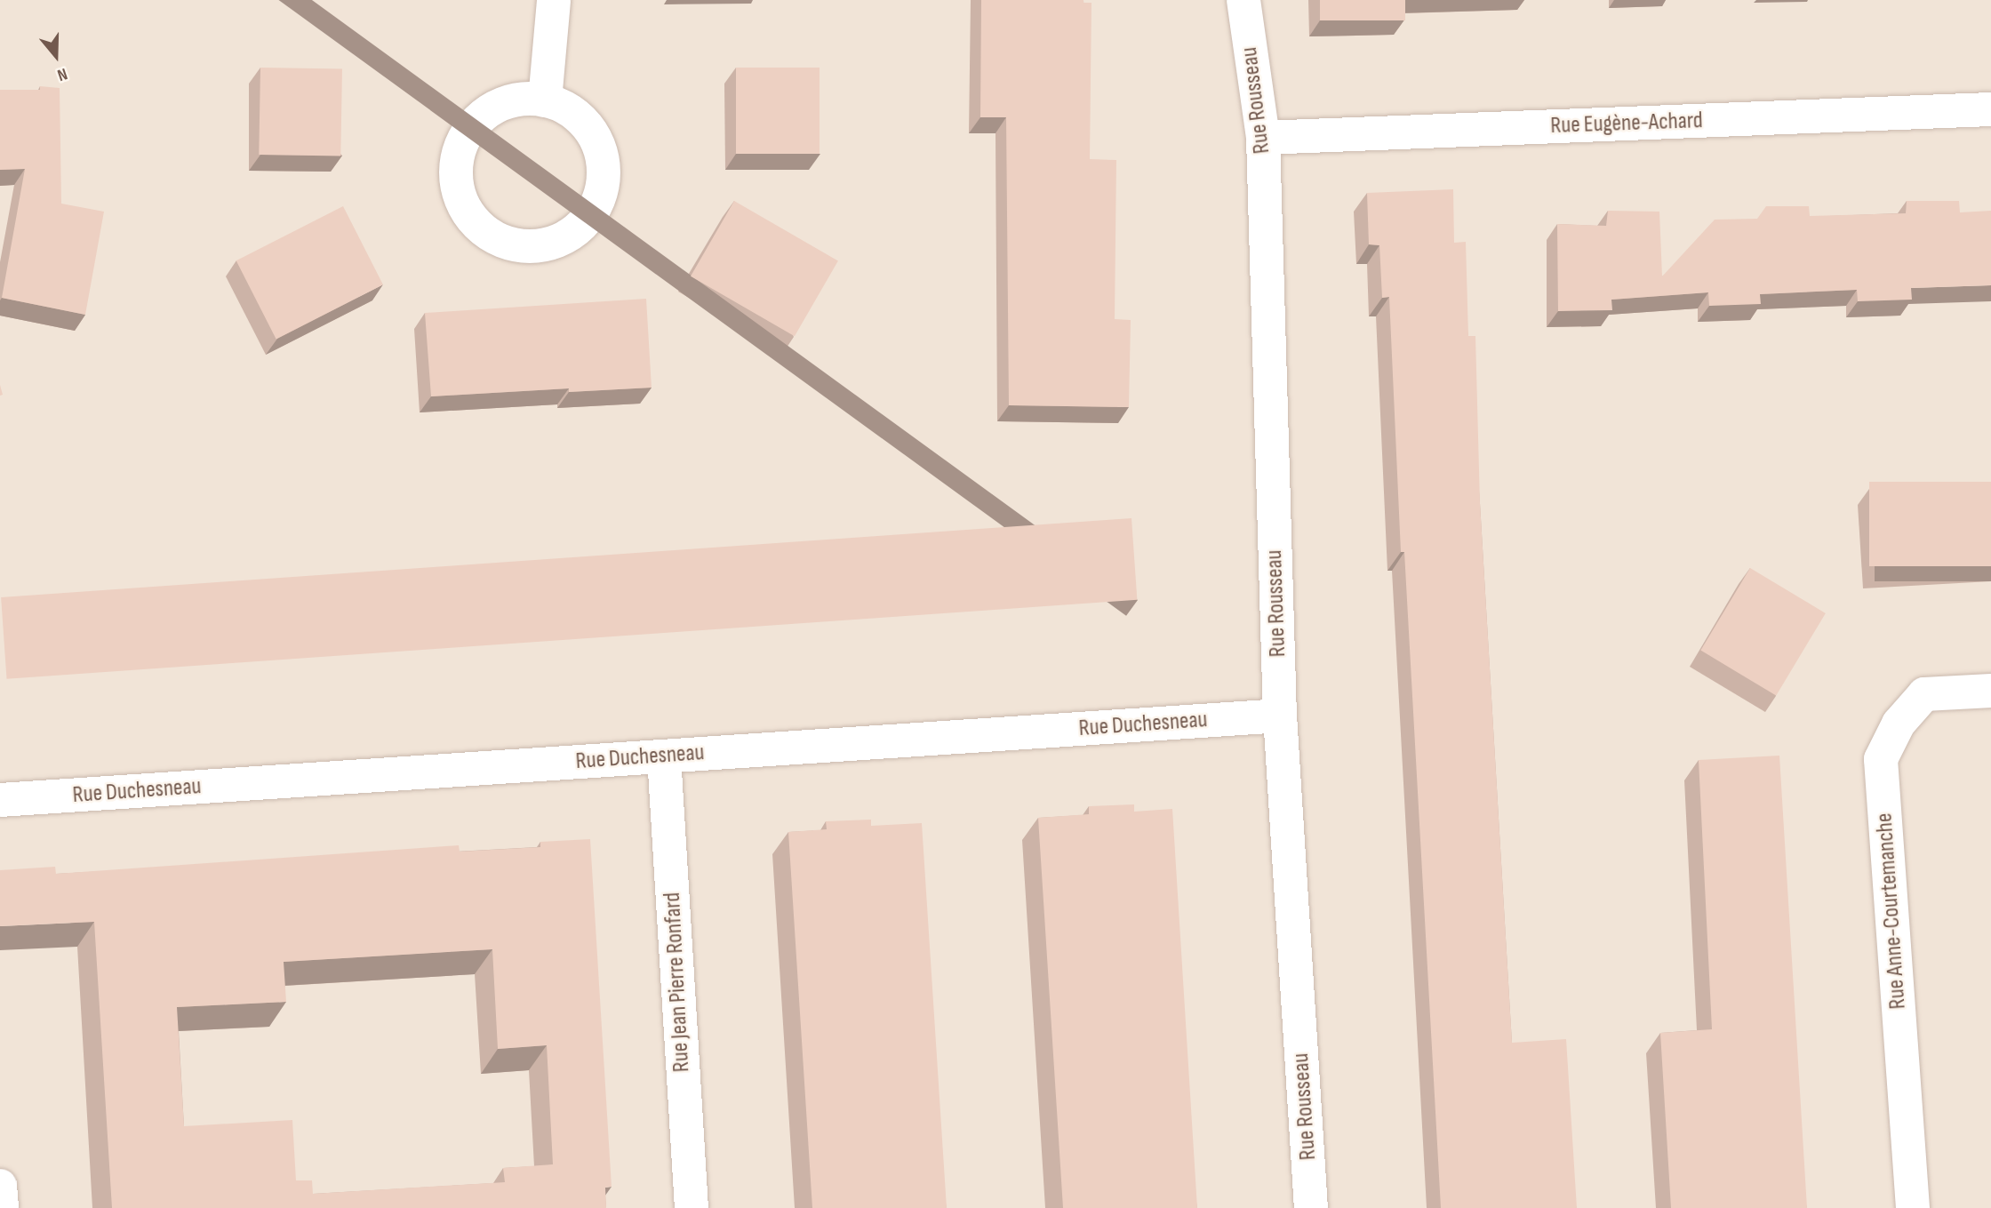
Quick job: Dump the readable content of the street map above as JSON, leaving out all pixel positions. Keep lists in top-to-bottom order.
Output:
{
  "streets": {
    "street": [
      "Rue Rousseau",
      "Rue Eugène-Achard",
      "Rue Duchesneau",
      "Rue Anne-Courtemanche",
      "Rue Jean Pierre Ronfard"
    ]
  },
  "crossings": [
    ["Rue Rousseau", "Rue Eugène-Achard"],
    ["Rue Rousseau", "Rue Duchesneau"],
    ["Rue Duchesneau", "Rue Jean Pierre Ronfard"]
  ],
  "north": "bottom"
}
